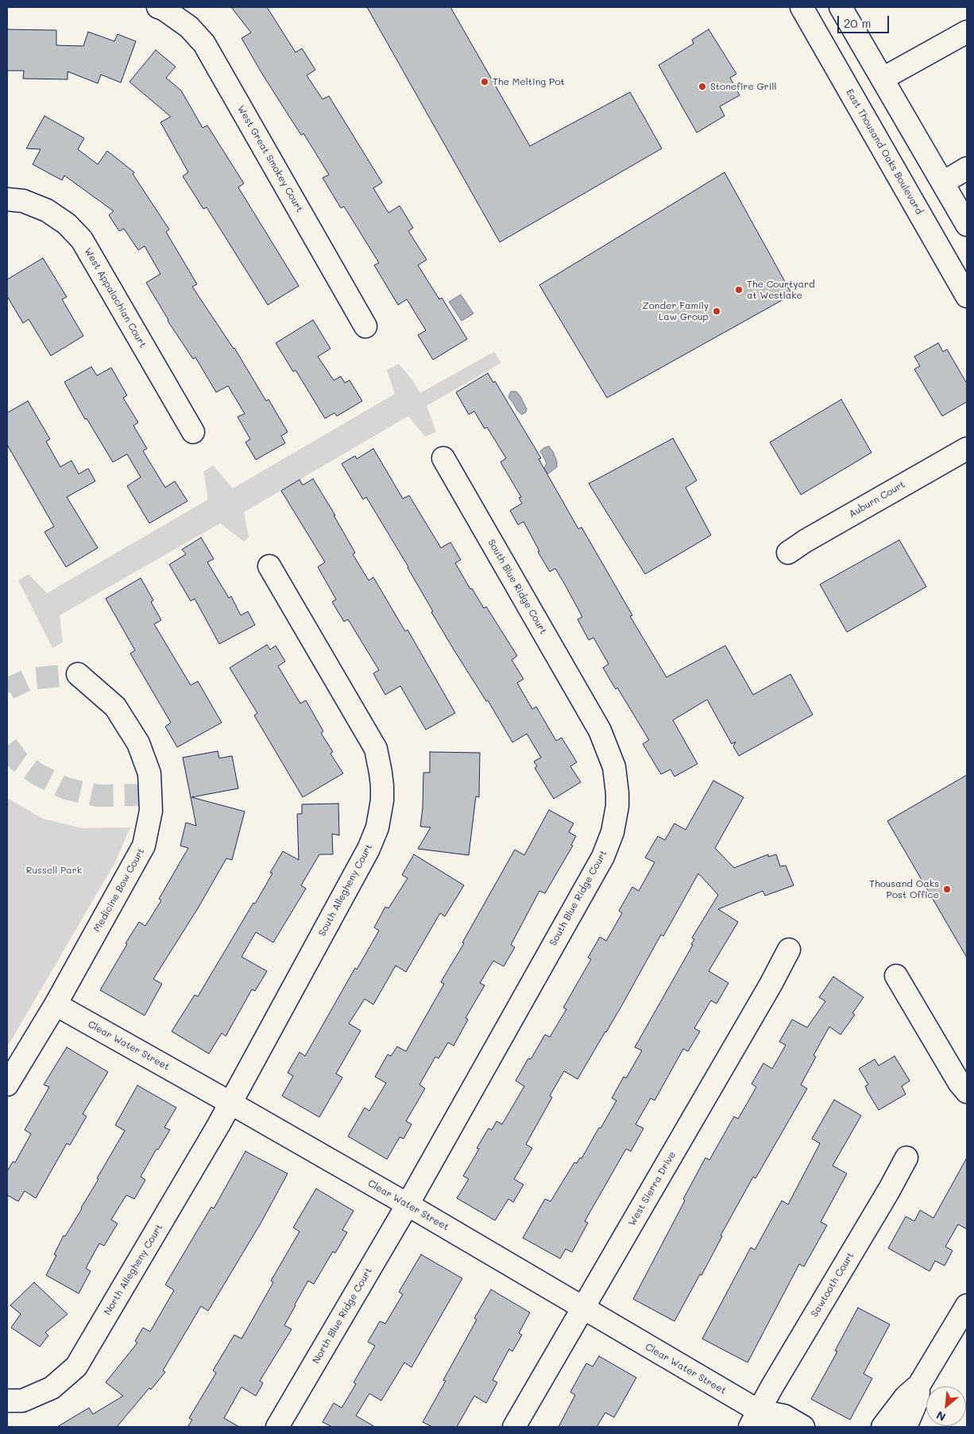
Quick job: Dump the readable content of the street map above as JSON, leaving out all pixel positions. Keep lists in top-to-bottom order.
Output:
{
  "streets": {
    "street": [
      "East Thousand Oaks Boulevard",
      "West Great Smokey Court",
      "West Appalachian Court",
      "Auburn Court",
      "South Blue Ridge Court",
      "Medicine Bow Court",
      "South Allegheny Court",
      "Clear Water Street",
      "West Sierra Drive",
      "North Allegheny Court",
      "Sawtooth Court",
      "North Blue Ridge Court"
    ]
  },
  "crossings": [
    ["South Blue Ridge Court", "Clear Water Street"],
    ["South Blue Ridge Court", "North Blue Ridge Court"],
    ["Medicine Bow Court", "Clear Water Street"],
    ["South Allegheny Court", "Clear Water Street"],
    ["South Allegheny Court", "North Allegheny Court"],
    ["Clear Water Street", "West Sierra Drive"],
    ["Clear Water Street", "North Allegheny Court"],
    ["Clear Water Street", "Sawtooth Court"],
    ["Clear Water Street", "North Blue Ridge Court"]
  ],
  "parks": ["Russell Park"],
  "places": [
    "The Melting Pot",
    "Stonefire Grill",
    "The Courtyard at Westlake",
    "Zonder Family Law Group",
    "Thousand Oaks Post Office"
  ],
  "scale_bar": "20 m",
  "north": "bottom left"
}
